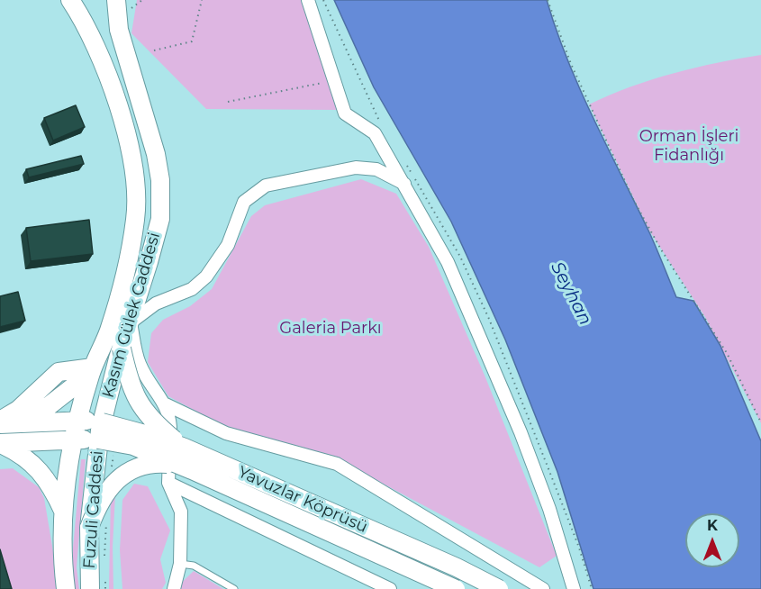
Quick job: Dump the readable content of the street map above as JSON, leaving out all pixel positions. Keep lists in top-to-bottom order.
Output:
{
  "streets": {
    "main road": ["Kasım Gülek Caddesi", "Yavuzlar Köprüsü", "Fuzuli Caddesi"]
  },
  "crossings": [
    ["Kasım Gülek Caddesi", "Yavuzlar Köprüsü"],
    ["Kasım Gülek Caddesi", "Fuzuli Caddesi"],
    ["Yavuzlar Köprüsü", "Fuzuli Caddesi"]
  ],
  "water": ["Seyhan"],
  "parks": ["Orman İşleri Fidanlığı", "Galeria Parkı"],
  "north": "top"
}
